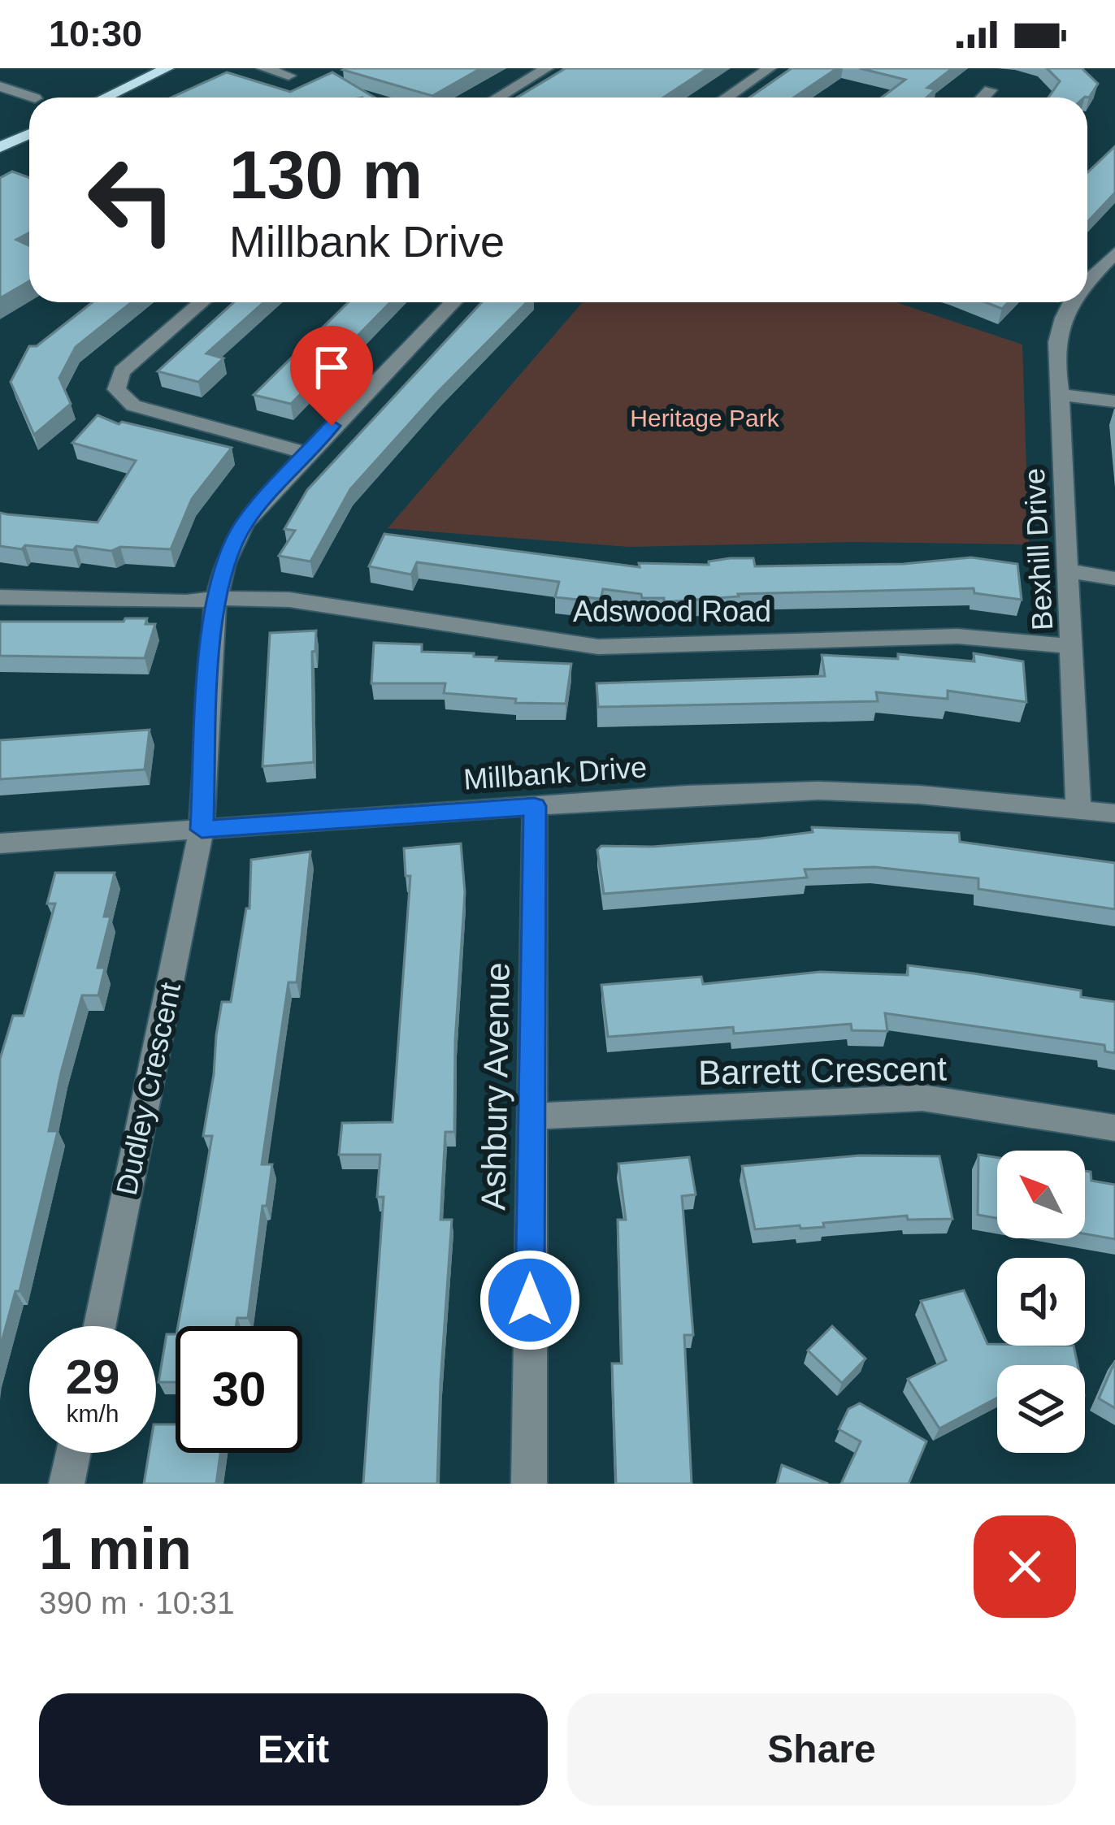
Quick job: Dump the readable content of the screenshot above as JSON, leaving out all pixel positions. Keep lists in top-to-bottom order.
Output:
{
  "streets": {
    "street": [
      "Bexhill Drive",
      "Adswood Road",
      "Millbank Drive",
      "Barrett Crescent",
      "Ashbury Avenue",
      "Dudley Crescent"
    ]
  },
  "crossings": [
    ["Bexhill Drive", "Adswood Road"],
    ["Bexhill Drive", "Millbank Drive"],
    ["Adswood Road", "Dudley Crescent"],
    ["Millbank Drive", "Ashbury Avenue"],
    ["Millbank Drive", "Dudley Crescent"],
    ["Barrett Crescent", "Ashbury Avenue"]
  ],
  "parks": ["Heritage Park"],
  "north": "top left",
  "page": {
    "status": "10:30",
    "turn": ["130 m", "Millbank Drive"],
    "speed": "29 km/h",
    "limit": "30",
    "heading": ["1 min", "390 m · 10:31"],
    "buttons": ["Exit", "Share"]
  }
}
